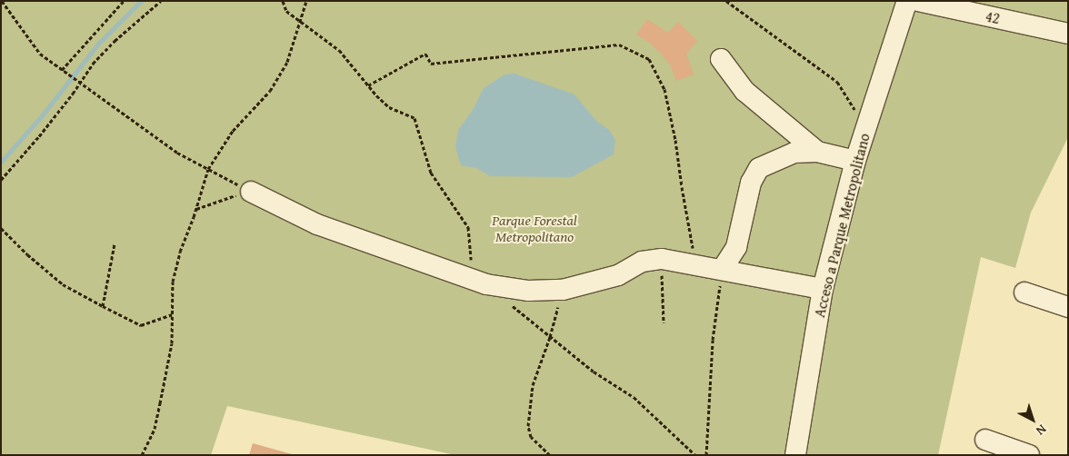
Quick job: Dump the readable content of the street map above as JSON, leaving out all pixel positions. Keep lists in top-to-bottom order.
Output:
{
  "streets": {
    "street": ["42", "Acceso a Parque Metropolitano"]
  },
  "parks": ["Parque Forestal Metropolitano"],
  "north": "bottom right"
}
